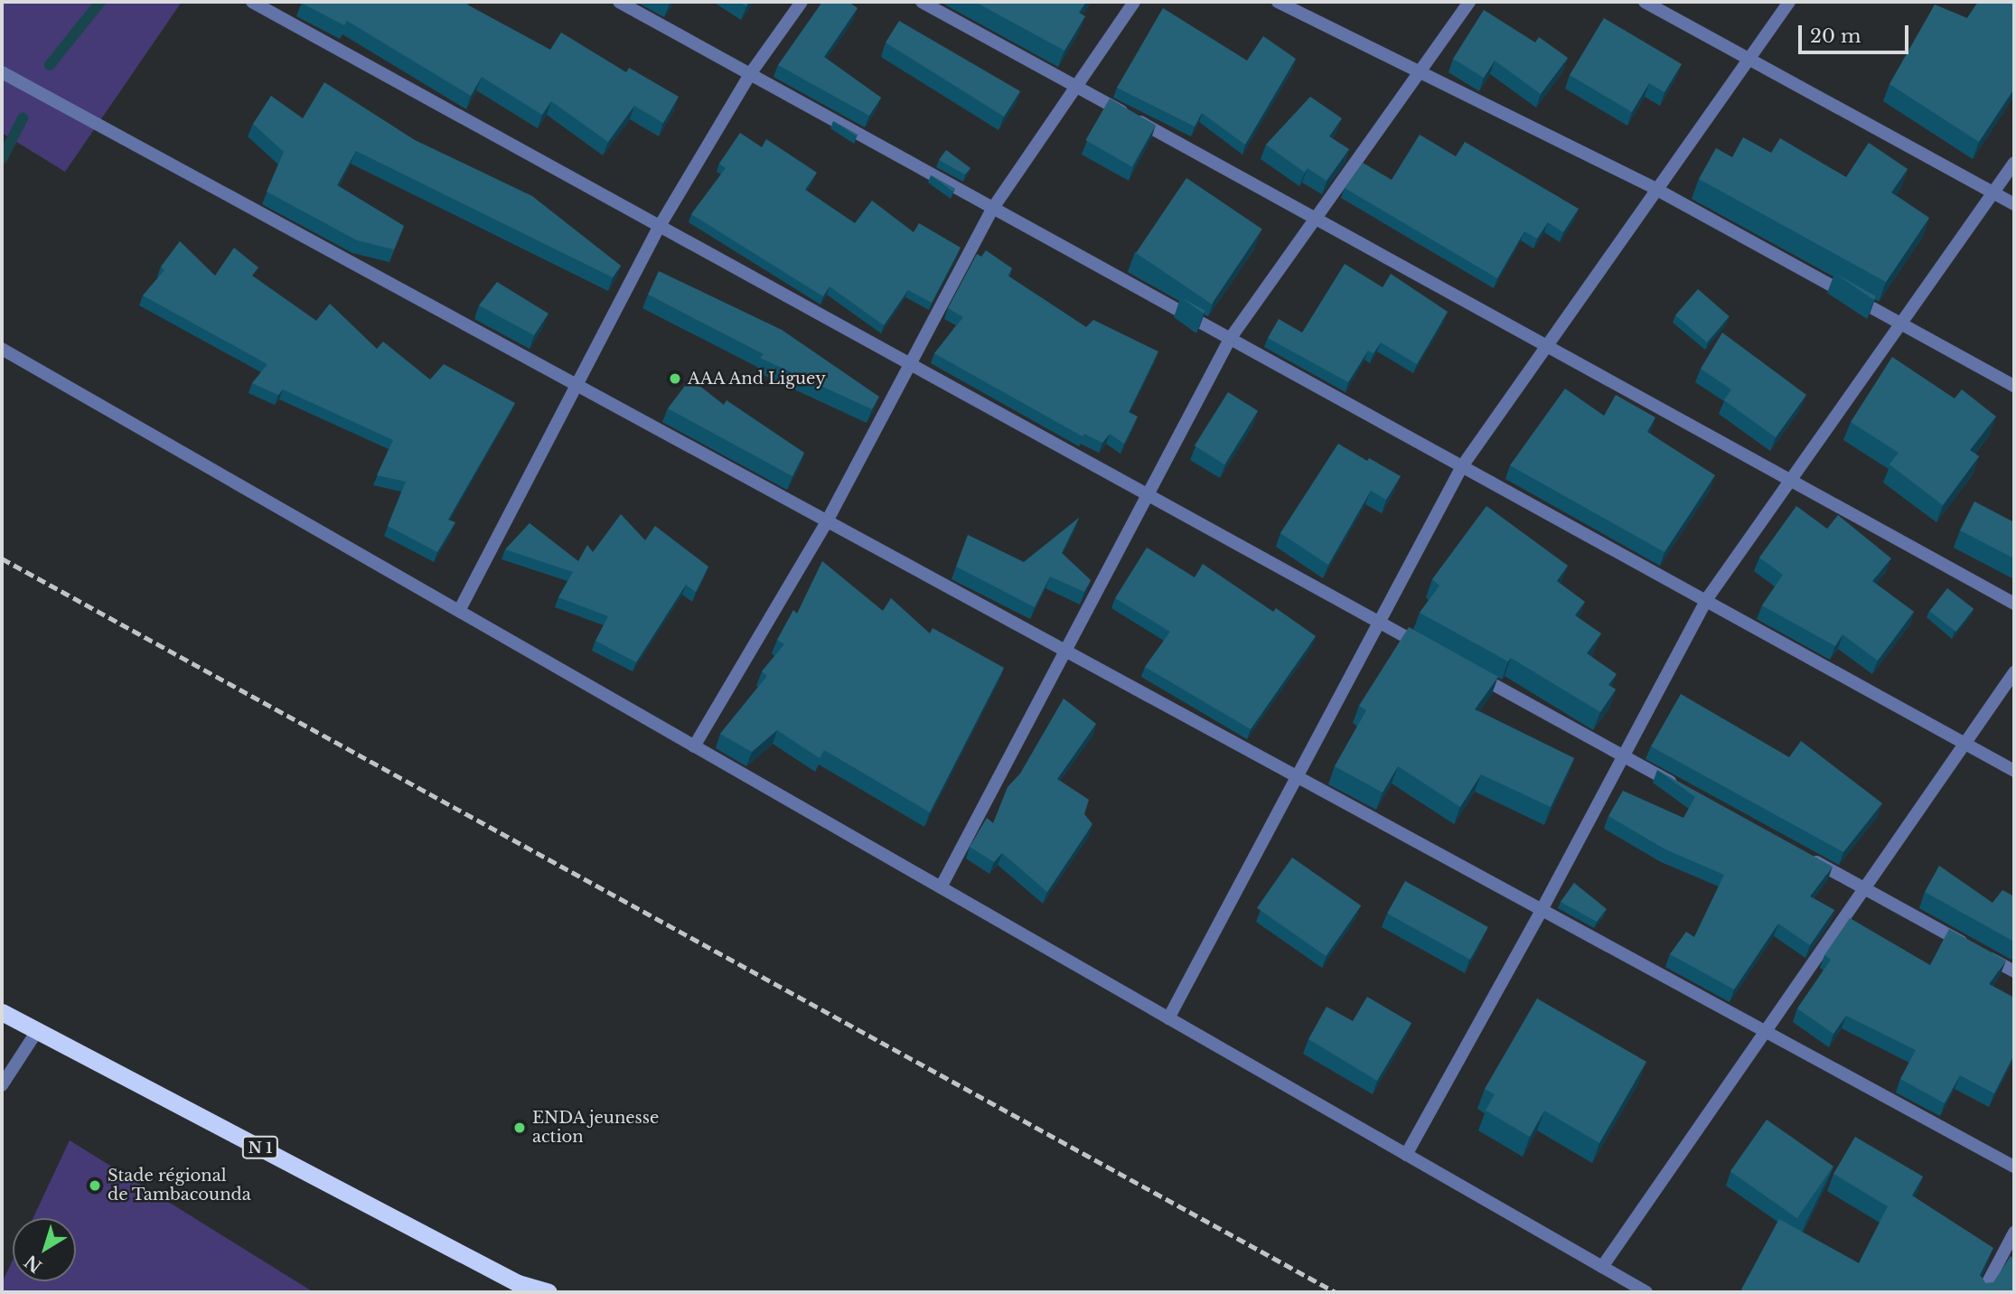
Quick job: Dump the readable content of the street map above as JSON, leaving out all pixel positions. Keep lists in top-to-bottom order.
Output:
{
  "streets": {
    "highway": ["N 1"]
  },
  "places": ["AAA And Liguey", "ENDA jeunesse action", "Stade régional de Tambacounda"],
  "scale_bar": "20 m",
  "north": "bottom left"
}
